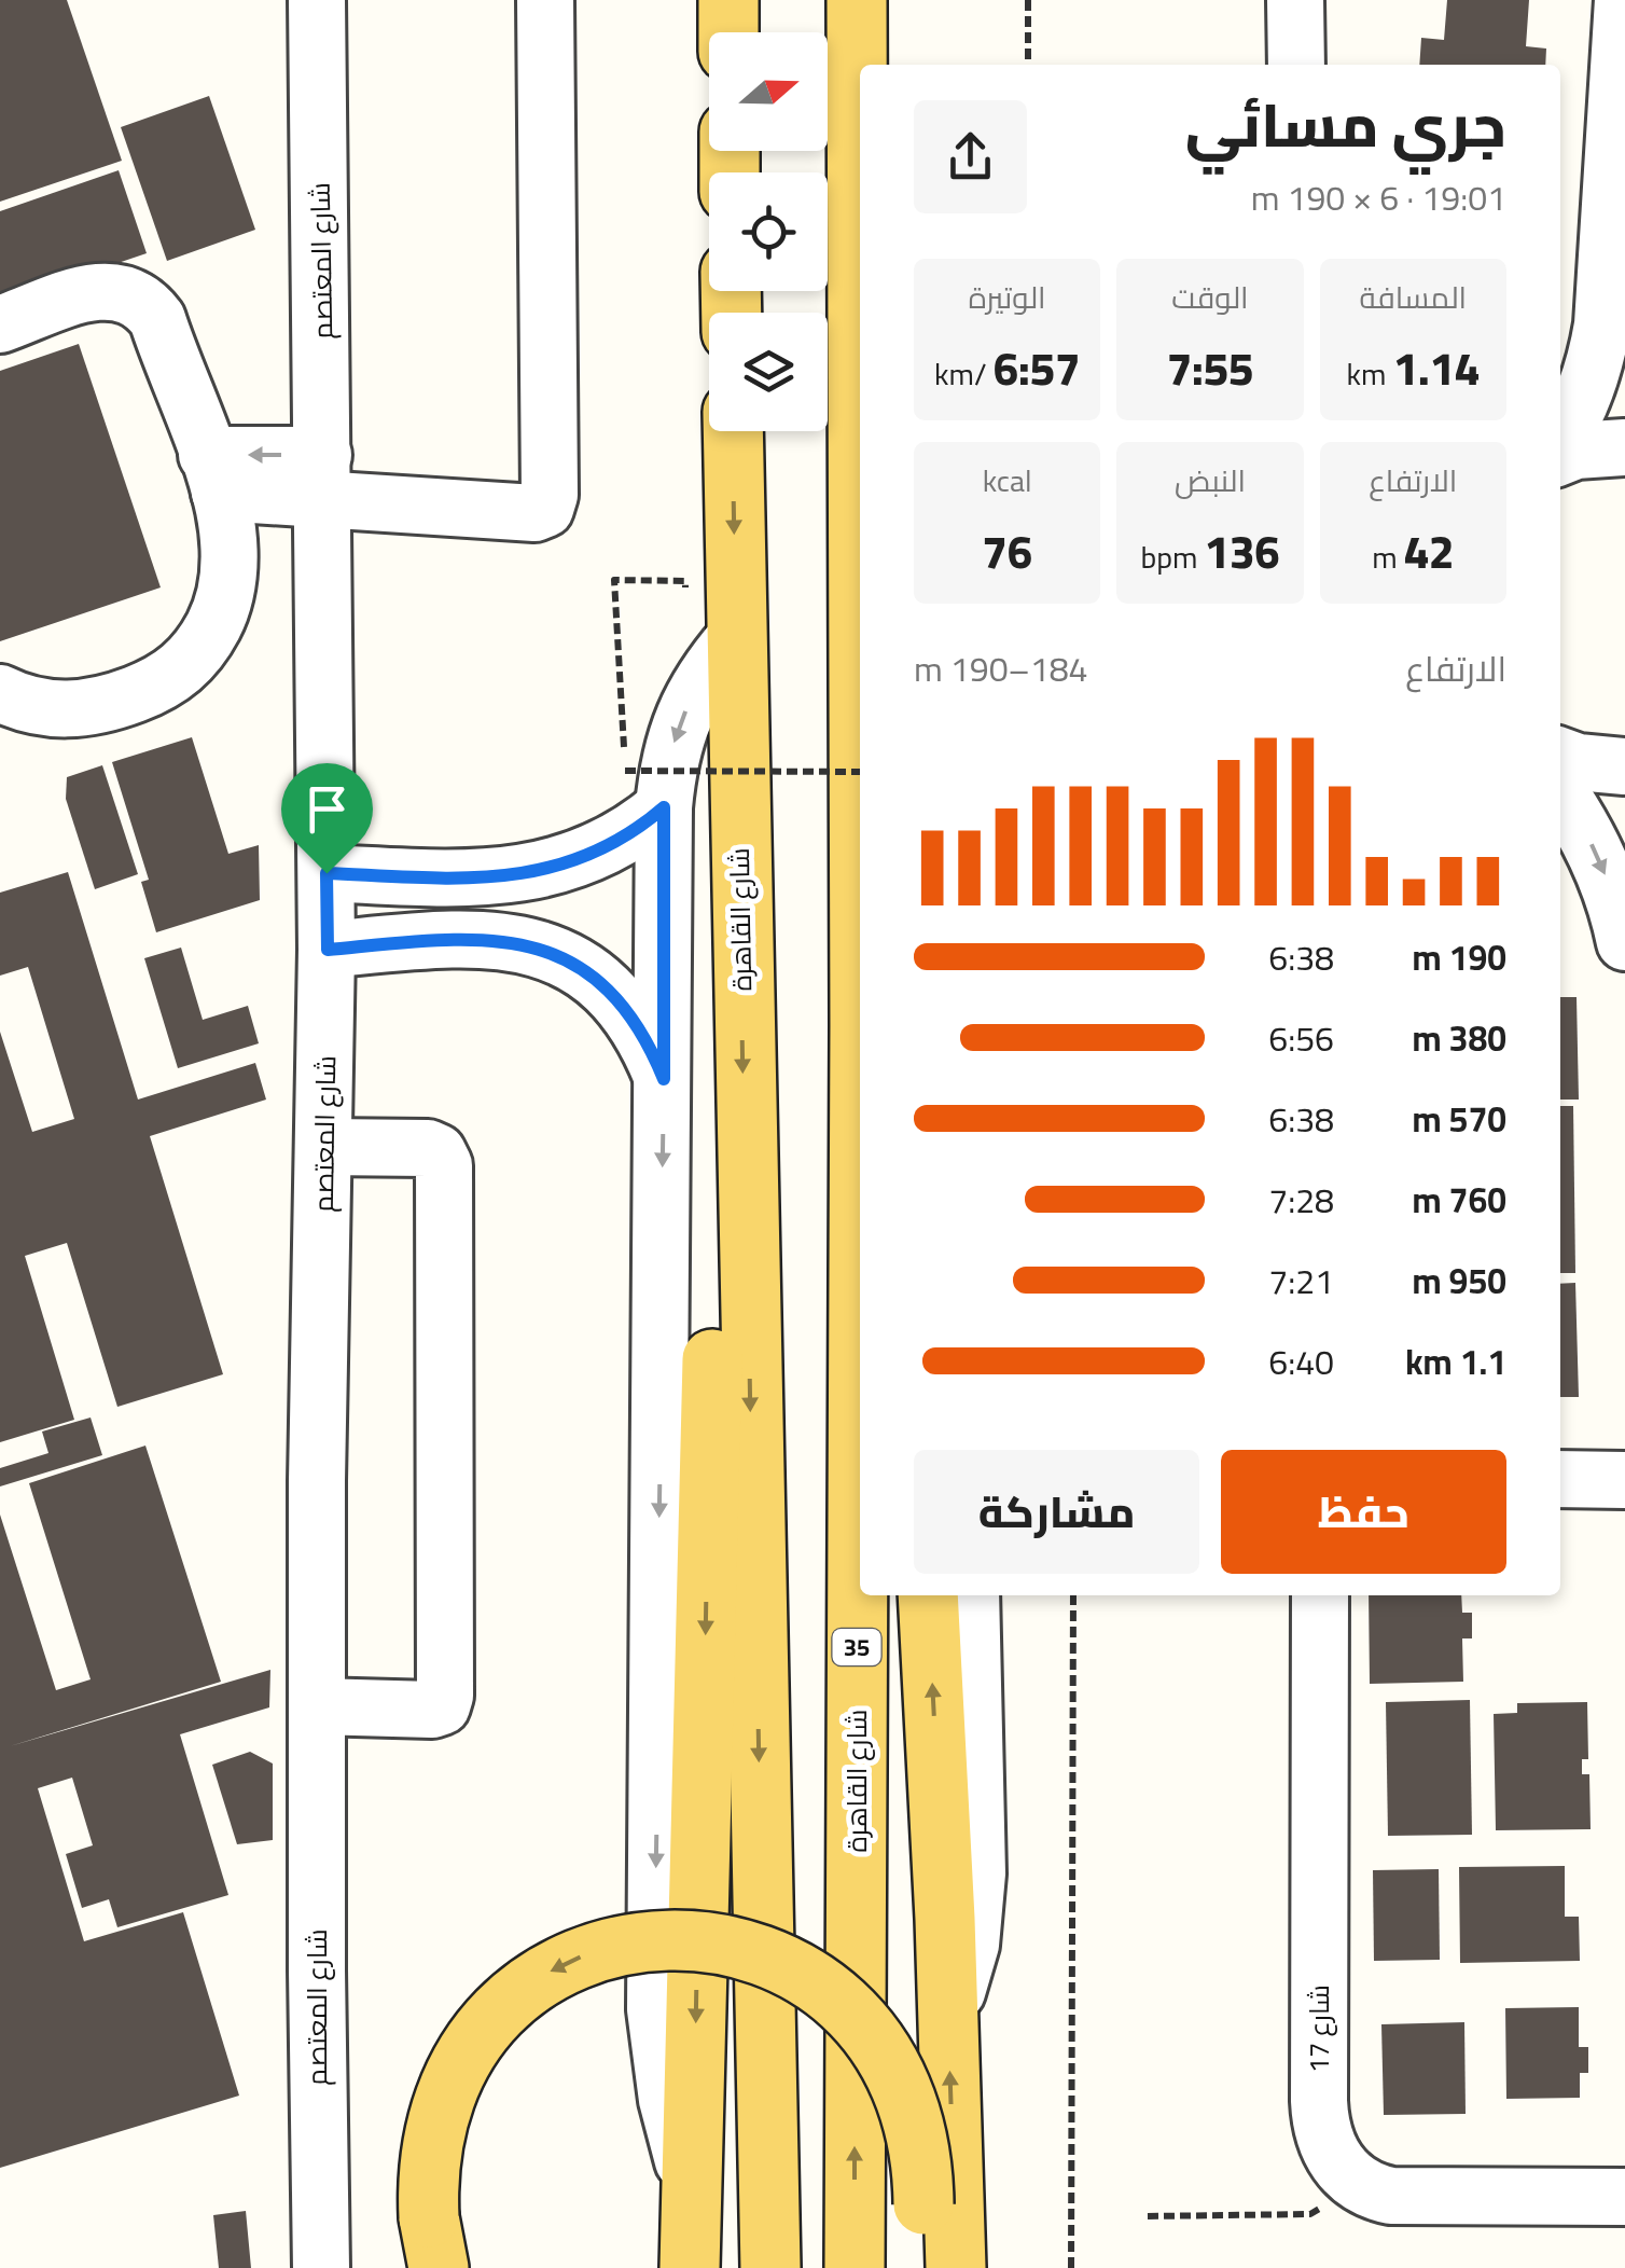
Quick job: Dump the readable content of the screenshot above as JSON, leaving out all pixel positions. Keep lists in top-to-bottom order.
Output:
{
  "streets": {
    "main road": ["شارع القاهرة", "35"],
    "street": ["شارع المعتصم", "شارع 17"]
  },
  "north": "right",
  "page": {
    "heading": ["جري مسائي", "19:01 · 6 × 190 m"],
    "stats": [
      ["المسافة", "1.14 km"],
      ["الوقت", "7:55"],
      ["الوتيرة", "6:57 /km"],
      ["الارتفاع", "42 m"],
      ["النبض", "136 bpm"],
      ["kcal", "76"]
    ],
    "chart": ["الارتفاع", "184–190 m"],
    "list": [
      {
        "name": "190 m",
        "note": "6:38"
      },
      {
        "name": "380 m",
        "note": "6:56"
      },
      {
        "name": "570 m",
        "note": "6:38"
      },
      {
        "name": "760 m",
        "note": "7:28"
      },
      {
        "name": "950 m",
        "note": "7:21"
      },
      {
        "name": "1.1 km",
        "note": "6:40"
      }
    ],
    "buttons": ["حفظ", "مشاركة"]
  }
}
